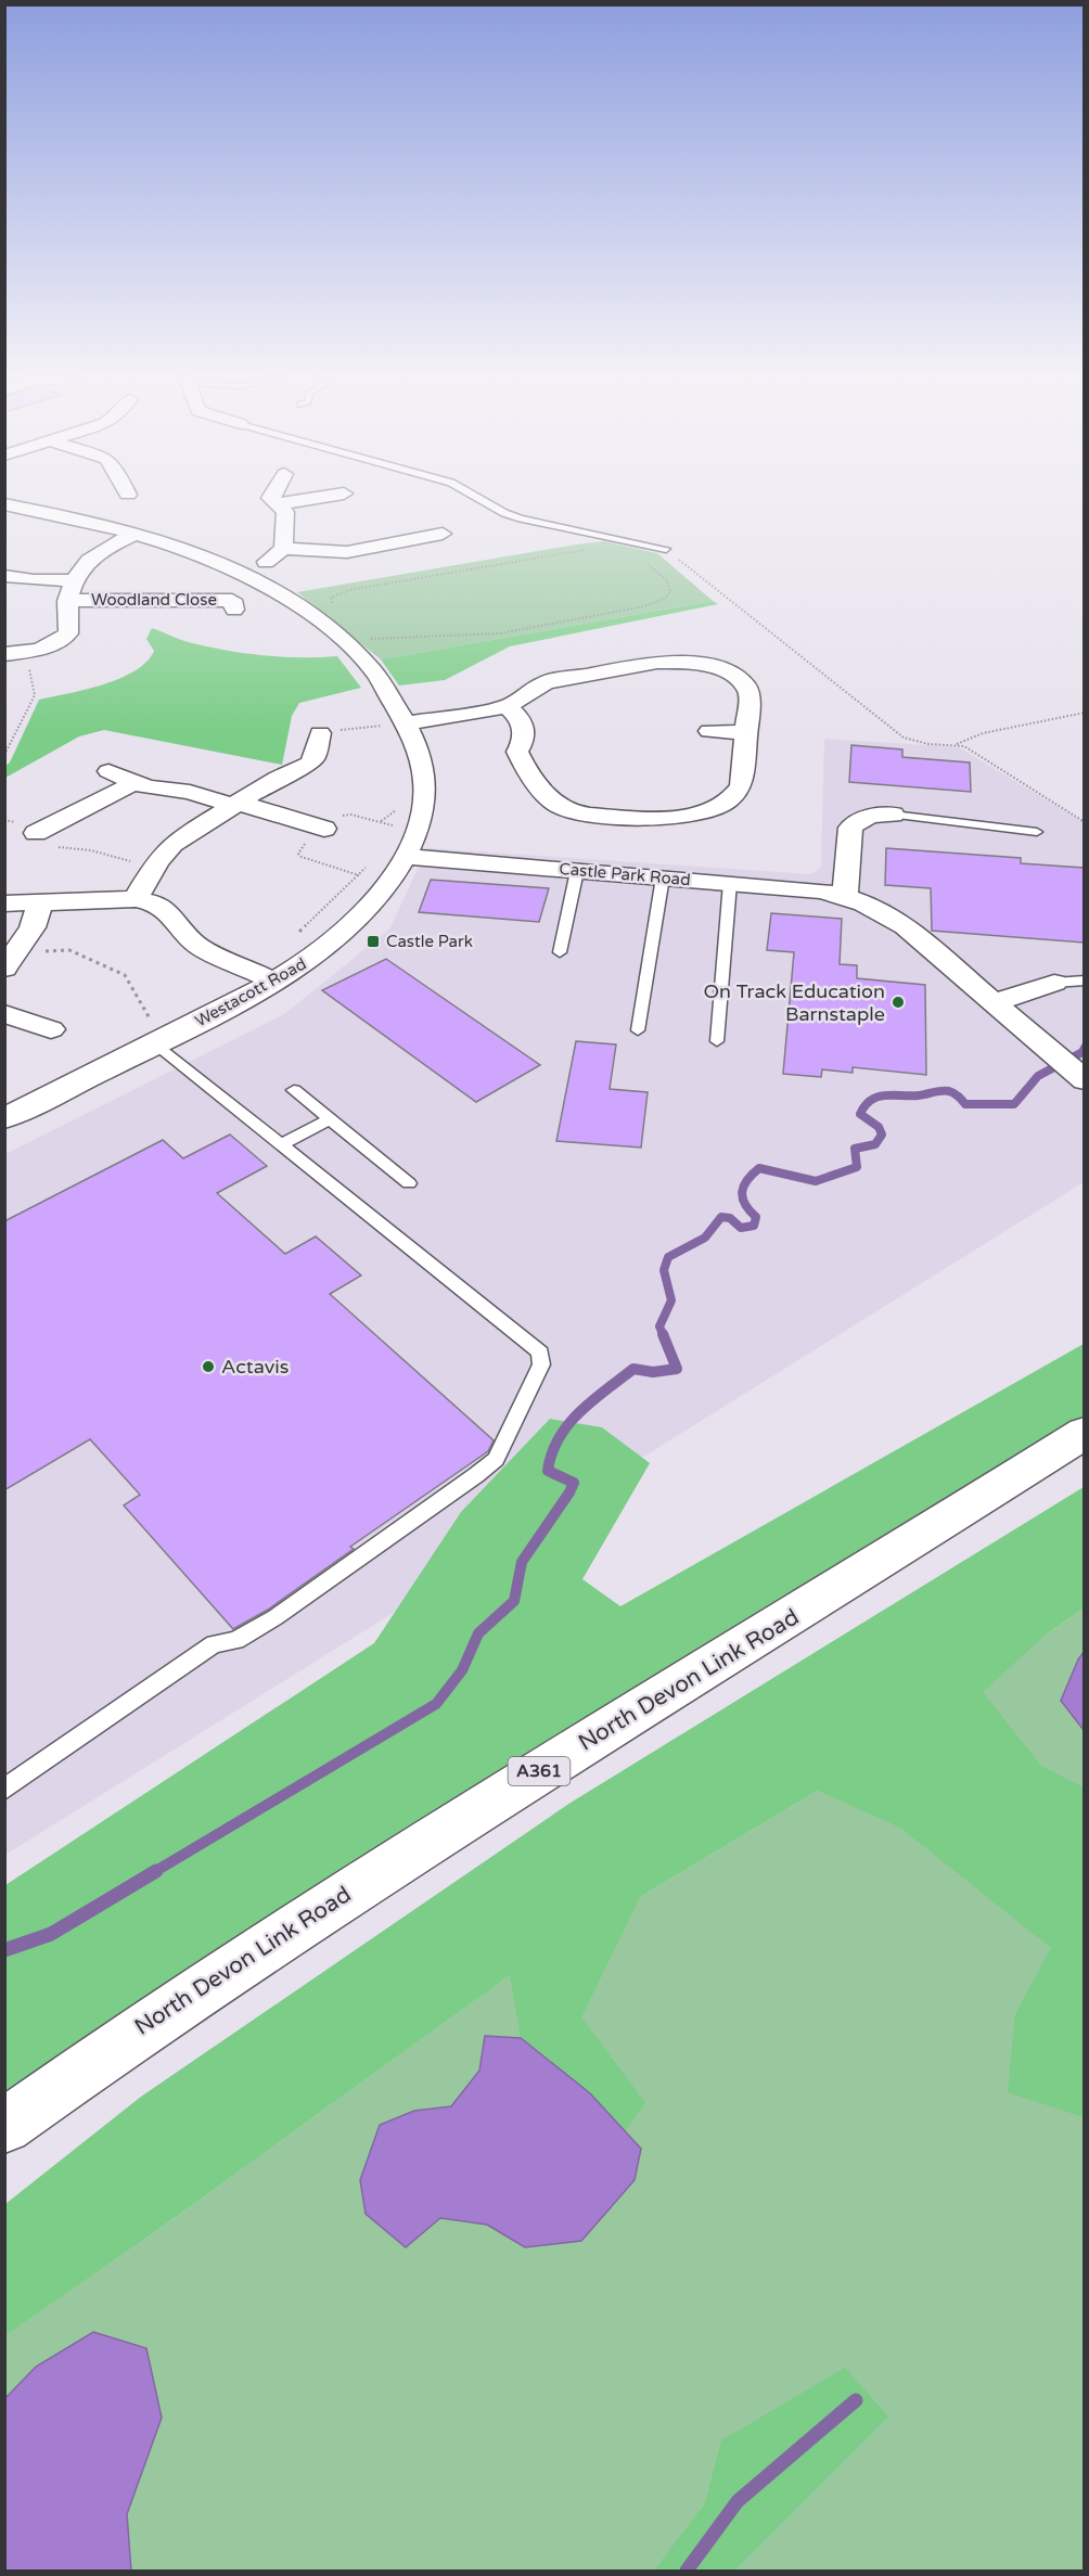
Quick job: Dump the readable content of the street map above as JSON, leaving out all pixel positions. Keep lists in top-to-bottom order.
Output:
{
  "streets": {
    "highway": ["North Devon Link Road", "A361"],
    "street": ["Woodland Close", "Castle Park Road", "Westacott Road"]
  },
  "crossings": [
    ["Woodland Close", "Westacott Road"],
    ["Castle Park Road", "Westacott Road"]
  ],
  "places": {
    "transit": ["Castle Park"],
    "other": ["On Track Education Barnstaple", "Actavis"]
  }
}
